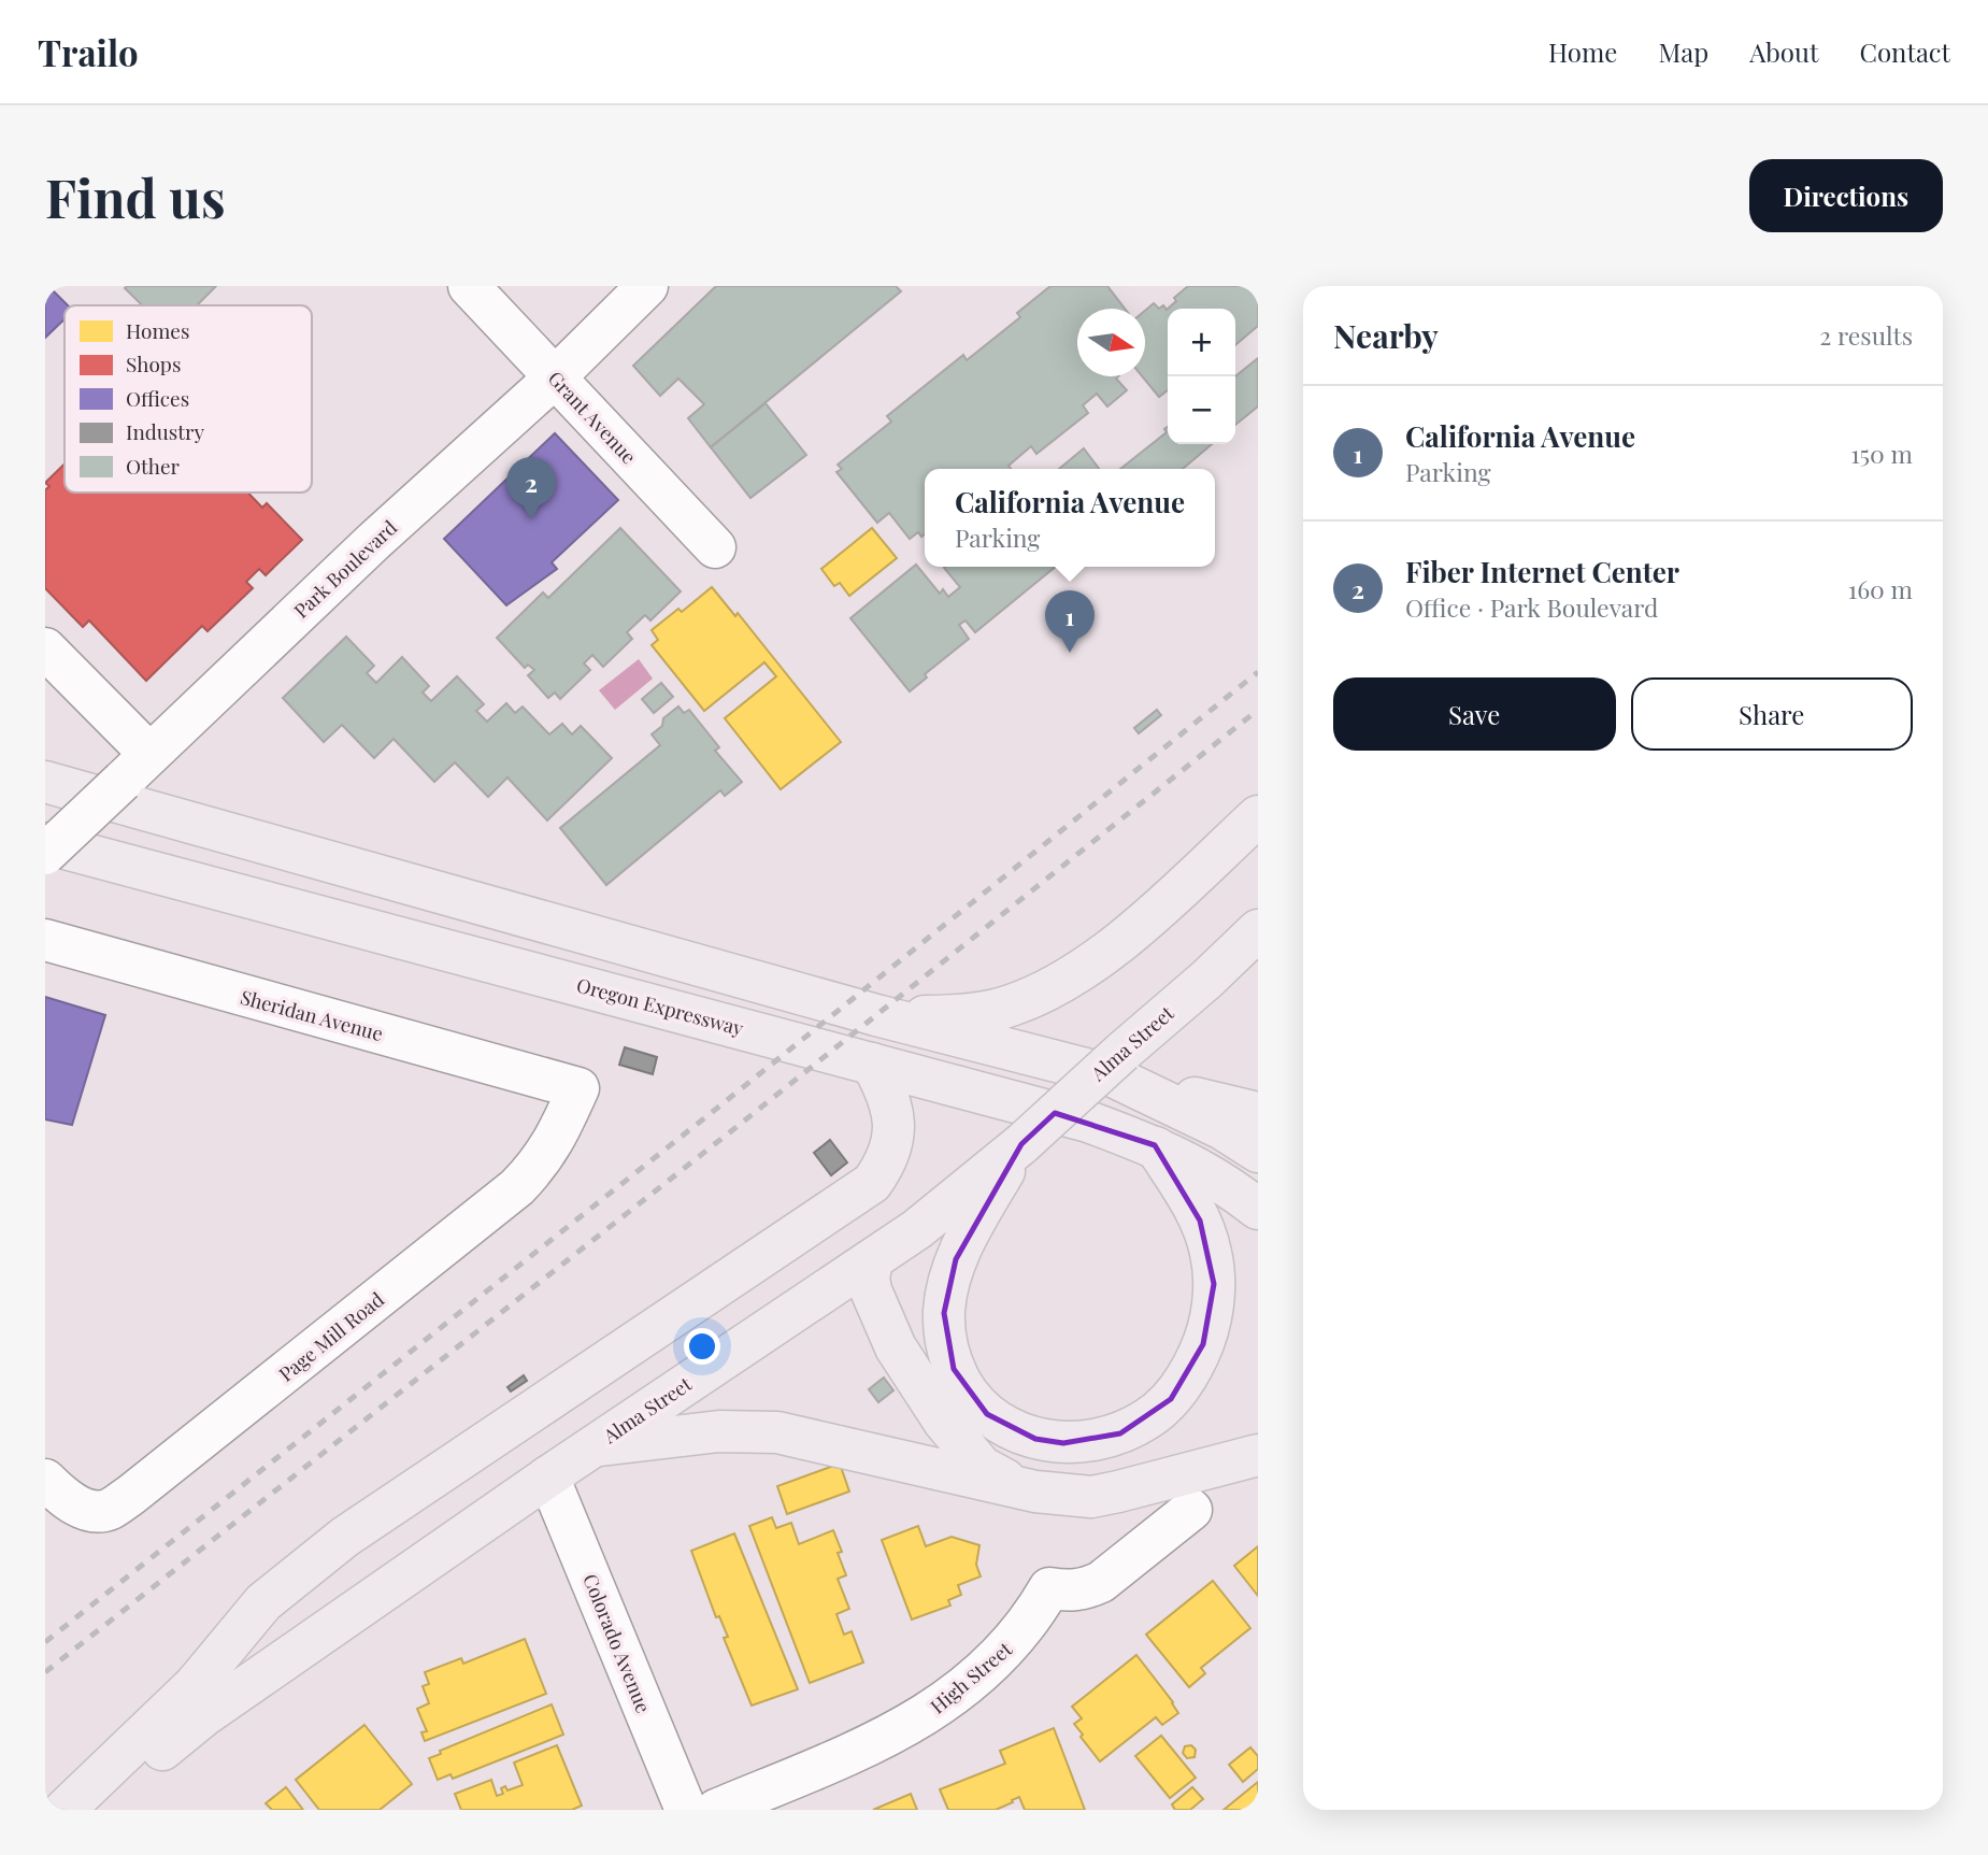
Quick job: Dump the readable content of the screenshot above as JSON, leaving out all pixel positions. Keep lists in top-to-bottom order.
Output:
{
  "streets": {
    "main road": ["Oregon Expressway", "Alma Street"],
    "street": [
      "Grant Avenue",
      "Park Boulevard",
      "Sheridan Avenue",
      "Page Mill Road",
      "Colorado Avenue",
      "High Street"
    ]
  },
  "crossings": [
    ["Grant Avenue", "Park Boulevard"],
    ["Sheridan Avenue", "Page Mill Road"],
    ["Alma Street", "Colorado Avenue"]
  ],
  "legend": [
    "Homes",
    "Shops",
    "Offices",
    "Industry",
    "Other"
  ],
  "north": "right",
  "page": {
    "header": "Trailo",
    "nav": [
      "Home",
      "Map",
      "About",
      "Contact"
    ],
    "buttons": [
      "Directions",
      ["Save", "Share"]
    ],
    "title": "Find us",
    "heading": ["Nearby", "2 results"],
    "map_buttons": ["+", "−"],
    "list": [
      {
        "mark": "1",
        "name": "California Avenue",
        "note": "Parking",
        "value": "150 m"
      },
      {
        "mark": "2",
        "name": "Fiber Internet Center",
        "note": "Office · Park Boulevard",
        "value": "160 m"
      }
    ],
    "pins": ["2", "1"],
    "popup": ["California Avenue", "Parking"]
  }
}
